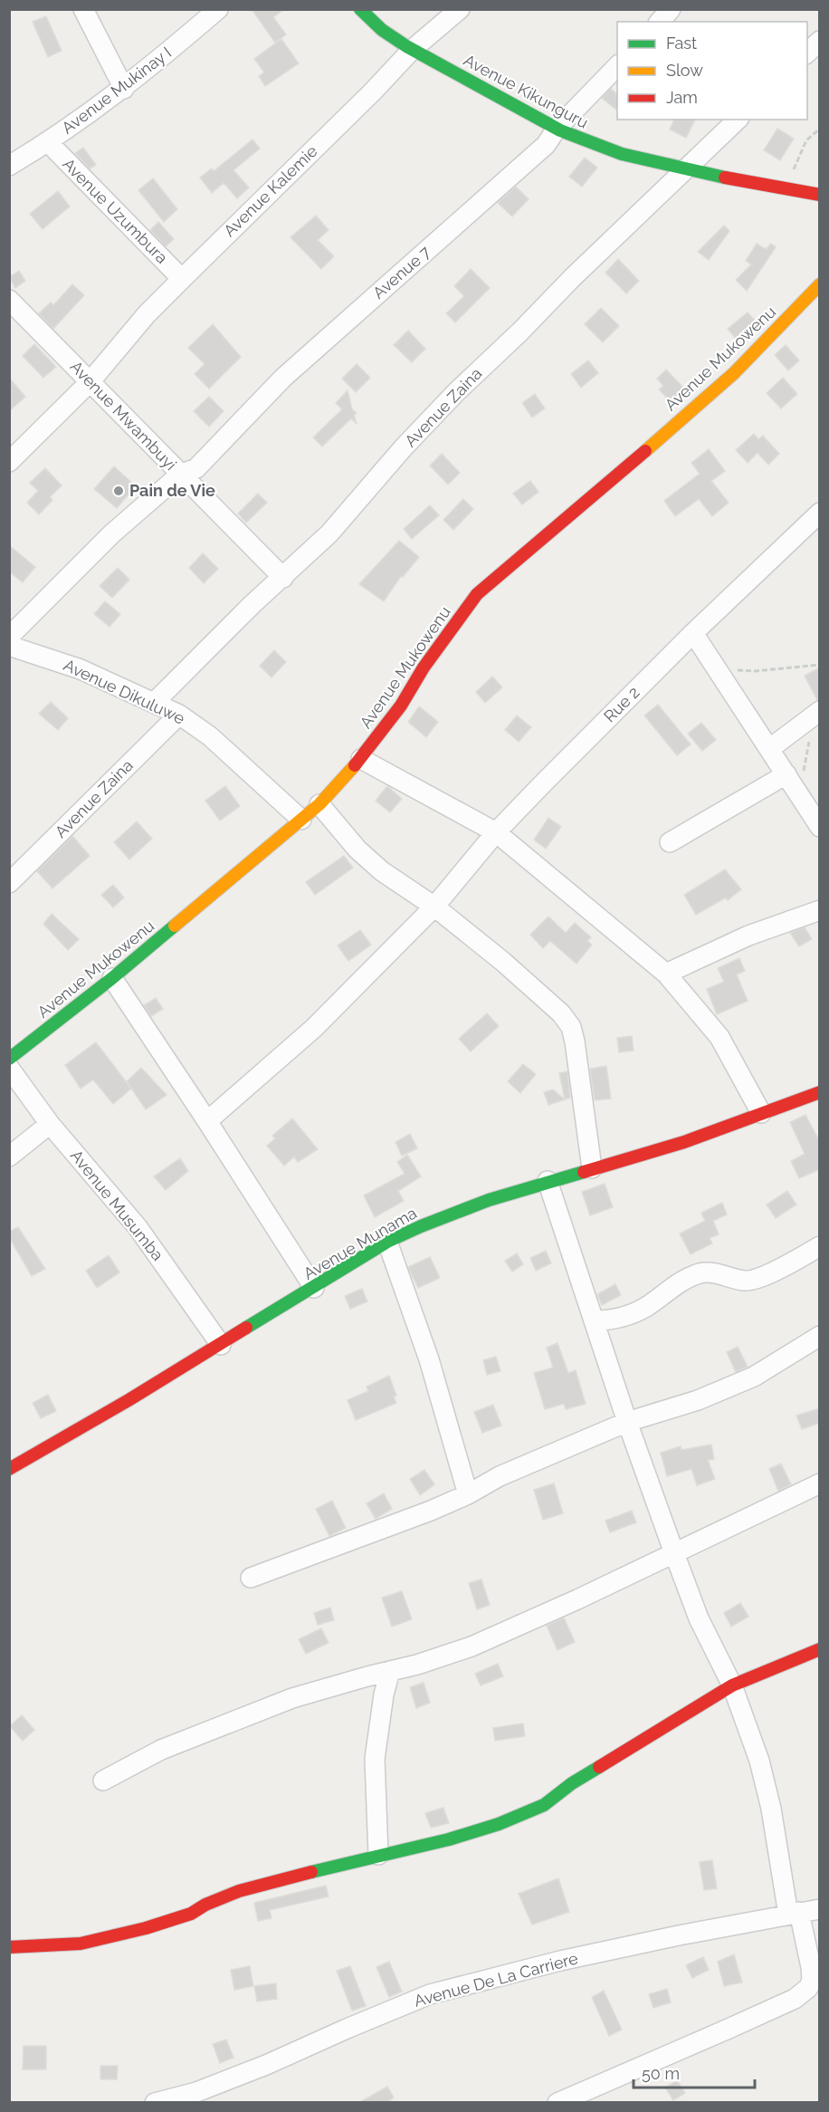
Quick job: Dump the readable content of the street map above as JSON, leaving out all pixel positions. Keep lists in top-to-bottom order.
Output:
{
  "streets": {
    "street": [
      "Avenue Mukinay I",
      "Avenue Kikunguru",
      "Avenue Kalemie",
      "Avenue Uzumbura",
      "Avenue 7",
      "Avenue Mukowenu",
      "Avenue Zaina",
      "Avenue Mwambuyi",
      "Avenue Dikuluwe",
      "Rue 2",
      "Avenue Musumba",
      "Avenue Munama",
      "Avenue De La Carriere"
    ]
  },
  "crossings": [
    ["Avenue Mukinay I", "Avenue Uzumbura"],
    ["Avenue Kikunguru", "Avenue Kalemie"],
    ["Avenue Kikunguru", "Avenue 7"],
    ["Avenue Kikunguru", "Avenue Zaina"],
    ["Avenue Kalemie", "Avenue Uzumbura"],
    ["Avenue Kalemie", "Avenue Mwambuyi"],
    ["Avenue 7", "Avenue Mwambuyi"],
    ["Avenue Mukowenu", "Avenue Dikuluwe"],
    ["Avenue Zaina", "Avenue Mwambuyi"],
    ["Avenue Zaina", "Avenue Dikuluwe"],
    ["Avenue Musumba", "Avenue Munama"]
  ],
  "places": ["Pain de Vie"],
  "legend": ["Fast", "Slow", "Jam"],
  "scale_bar": "50 m"
}
